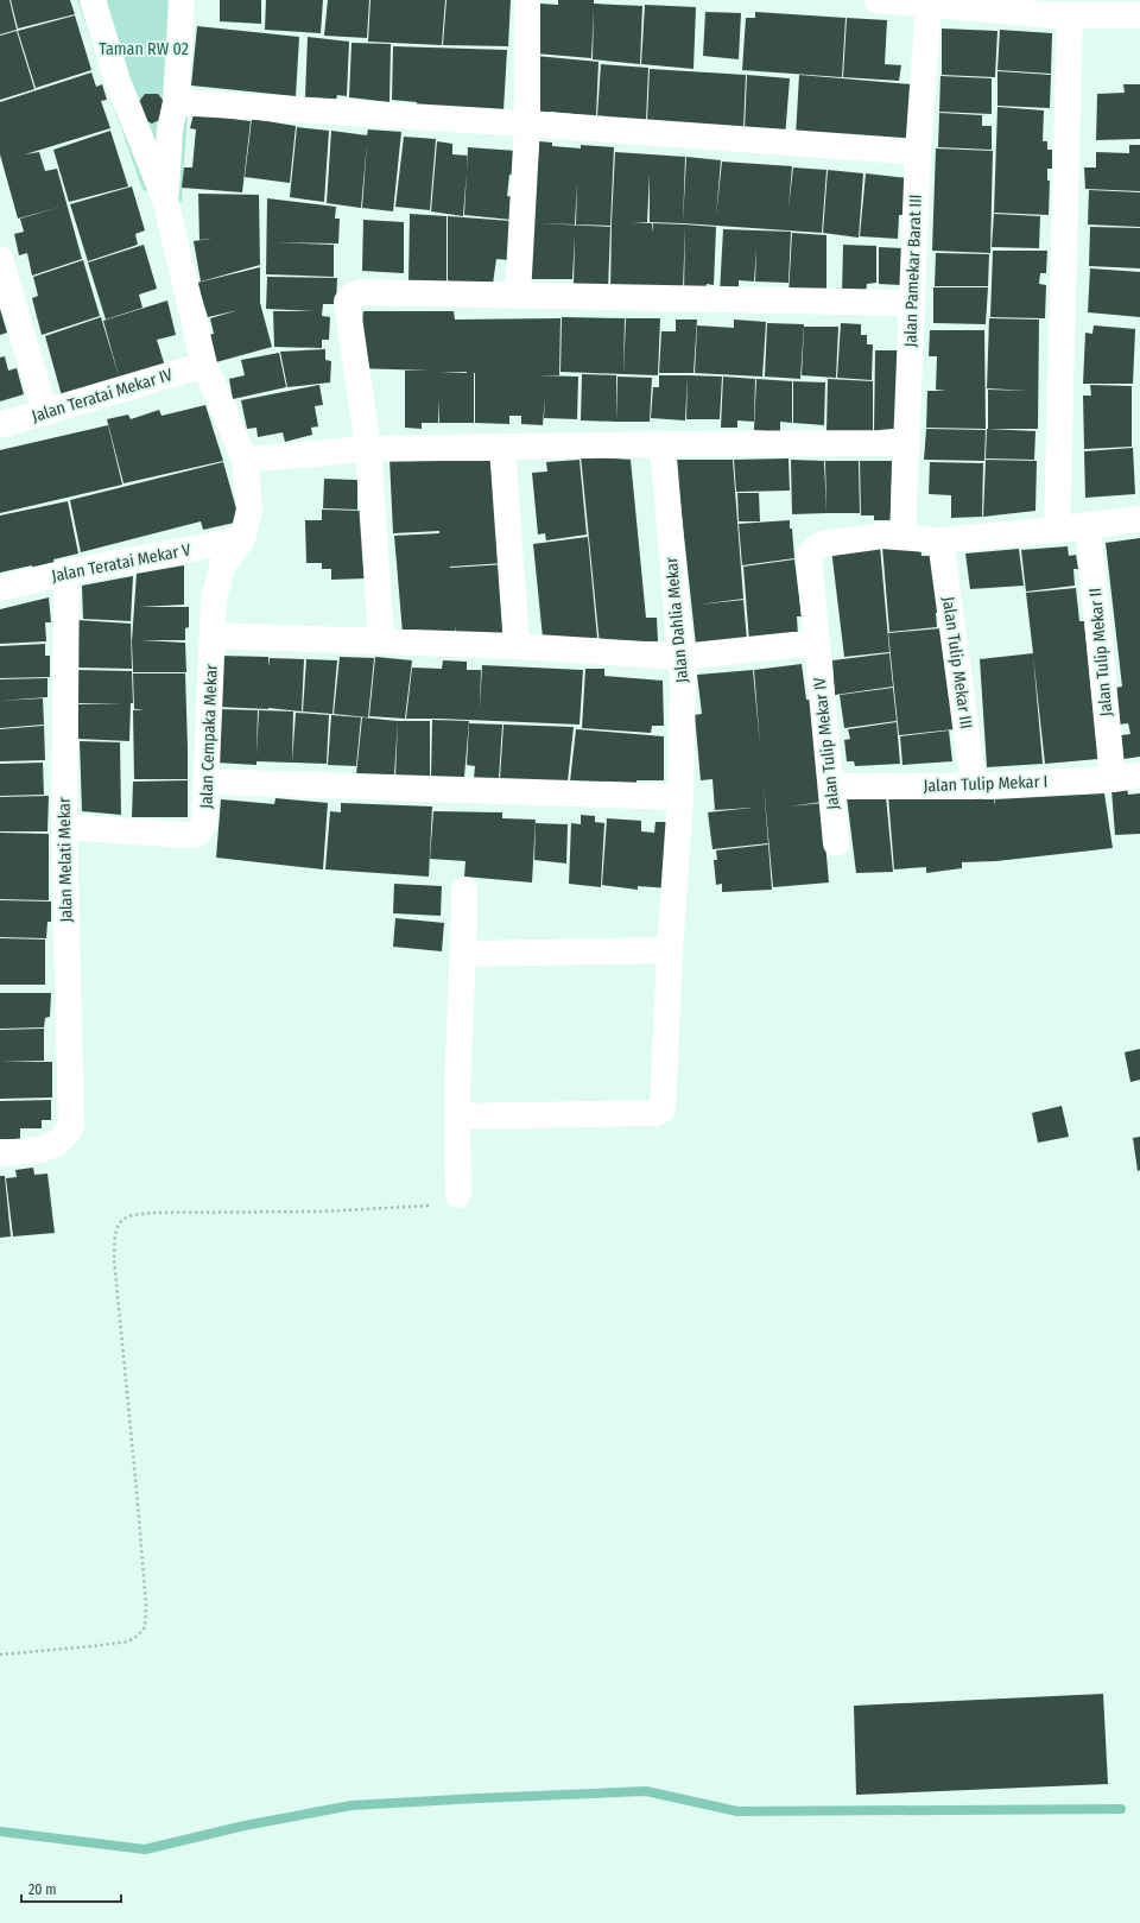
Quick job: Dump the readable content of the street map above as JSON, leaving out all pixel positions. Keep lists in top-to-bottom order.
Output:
{
  "streets": {
    "street": [
      "Jalan Pamekar Barat III",
      "Jalan Teratai Mekar IV",
      "Jalan Teratai Mekar V",
      "Jalan Dahlia Mekar",
      "Jalan Tulip Mekar II",
      "Jalan Tulip Mekar III",
      "Jalan Cempaka Mekar",
      "Jalan Tulip Mekar IV",
      "Jalan Tulip Mekar I",
      "Jalan Melati Mekar"
    ]
  },
  "crossings": [
    ["Jalan Pamekar Barat III", "Jalan Tulip Mekar IV"],
    ["Jalan Teratai Mekar V", "Jalan Cempaka Mekar"],
    ["Jalan Teratai Mekar V", "Jalan Melati Mekar"],
    ["Jalan Tulip Mekar II", "Jalan Tulip Mekar IV"],
    ["Jalan Tulip Mekar II", "Jalan Tulip Mekar I"],
    ["Jalan Tulip Mekar III", "Jalan Tulip Mekar IV"],
    ["Jalan Tulip Mekar III", "Jalan Tulip Mekar I"],
    ["Jalan Cempaka Mekar", "Jalan Melati Mekar"],
    ["Jalan Tulip Mekar IV", "Jalan Tulip Mekar I"]
  ],
  "parks": ["Taman RW 02"],
  "scale_bar": "20 m"
}
